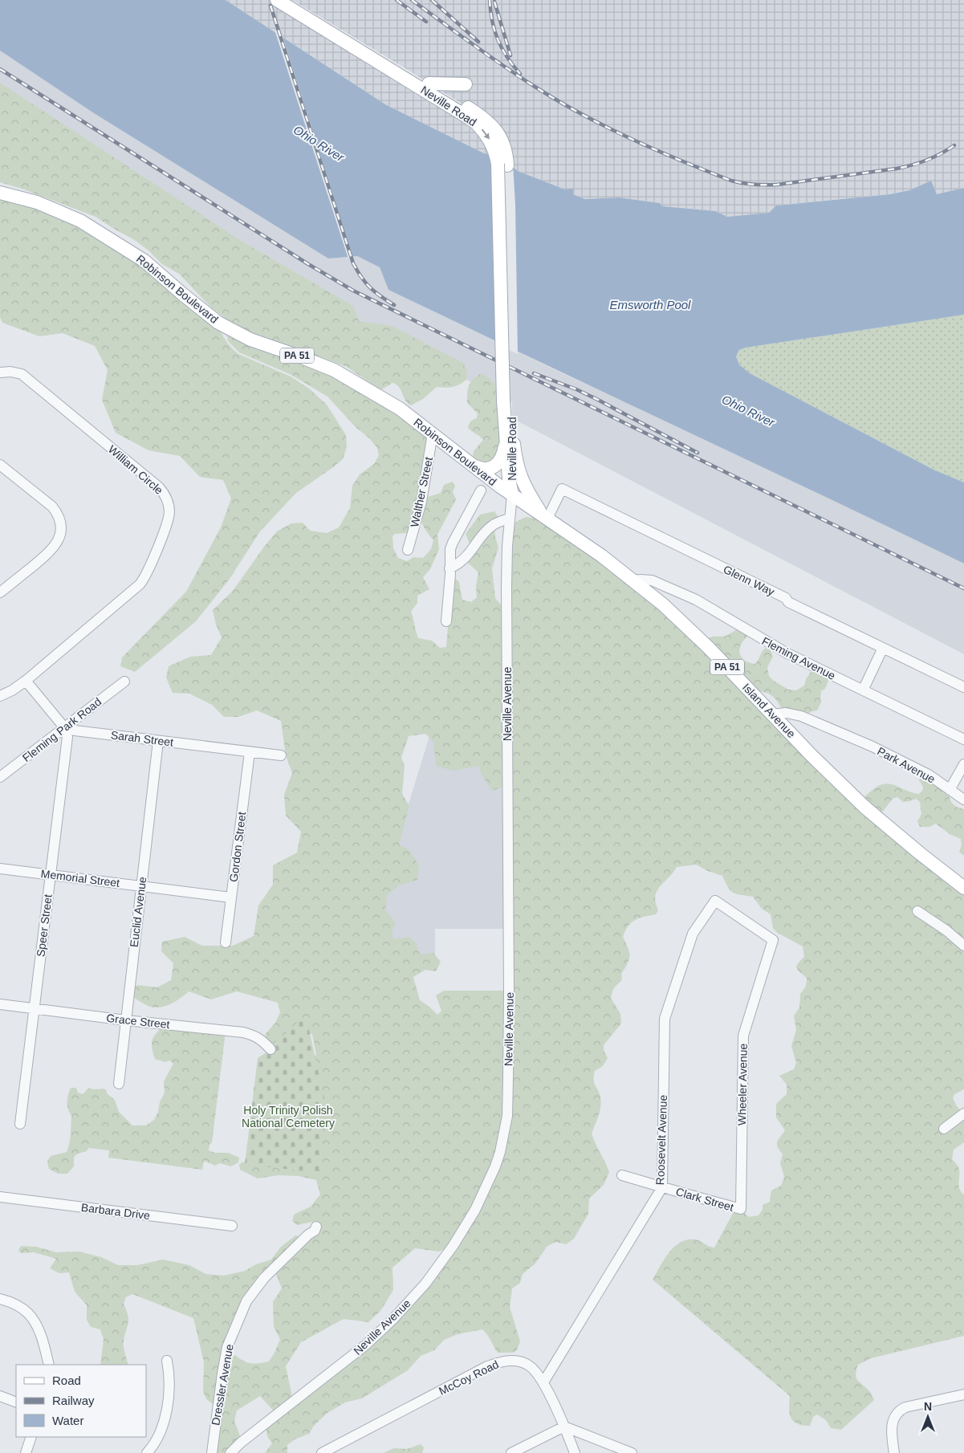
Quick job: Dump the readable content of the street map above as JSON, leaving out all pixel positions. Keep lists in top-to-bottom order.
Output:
{
  "streets": {
    "main road": [
      "Neville Road",
      "Robinson Boulevard",
      "PA 51",
      "Island Avenue"
    ],
    "street": [
      "William Circle",
      "Walther Street",
      "Glenn Way",
      "Fleming Avenue",
      "Neville Avenue",
      "Fleming Park Road",
      "Sarah Street",
      "Park Avenue",
      "Gordon Street",
      "Memorial Street",
      "Euclid Avenue",
      "Speer Street",
      "Grace Street",
      "Wheeler Avenue",
      "Roosevelt Avenue",
      "Clark Street",
      "Barbara Drive",
      "McCoy Road",
      "Dressler Avenue"
    ]
  },
  "crossings": [
    ["Neville Road", "Robinson Boulevard"],
    ["Neville Road", "Neville Avenue"],
    ["Neville Road", "Island Avenue"],
    ["Robinson Boulevard", "Walther Street"],
    ["Robinson Boulevard", "Neville Avenue"],
    ["Robinson Boulevard", "Island Avenue"],
    ["Glenn Way", "Island Avenue"],
    ["Fleming Avenue", "Island Avenue"],
    ["Neville Avenue", "Island Avenue"],
    ["Island Avenue", "Park Avenue"],
    ["Fleming Park Road", "Sarah Street"],
    ["Fleming Park Road", "Speer Street"],
    ["Sarah Street", "Gordon Street"],
    ["Sarah Street", "Euclid Avenue"],
    ["Sarah Street", "Speer Street"],
    ["Gordon Street", "Memorial Street"],
    ["Memorial Street", "Euclid Avenue"],
    ["Memorial Street", "Speer Street"],
    ["Euclid Avenue", "Grace Street"],
    ["Speer Street", "Grace Street"],
    ["Wheeler Avenue", "Roosevelt Avenue"],
    ["Wheeler Avenue", "Clark Street"],
    ["Roosevelt Avenue", "Clark Street"],
    ["Roosevelt Avenue", "McCoy Road"]
  ],
  "water": ["Ohio River", "Emsworth Pool"],
  "parks": ["Holy Trinity Polish National Cemetery"],
  "legend": ["Road", "Railway", "Water"],
  "north": "top"
}
